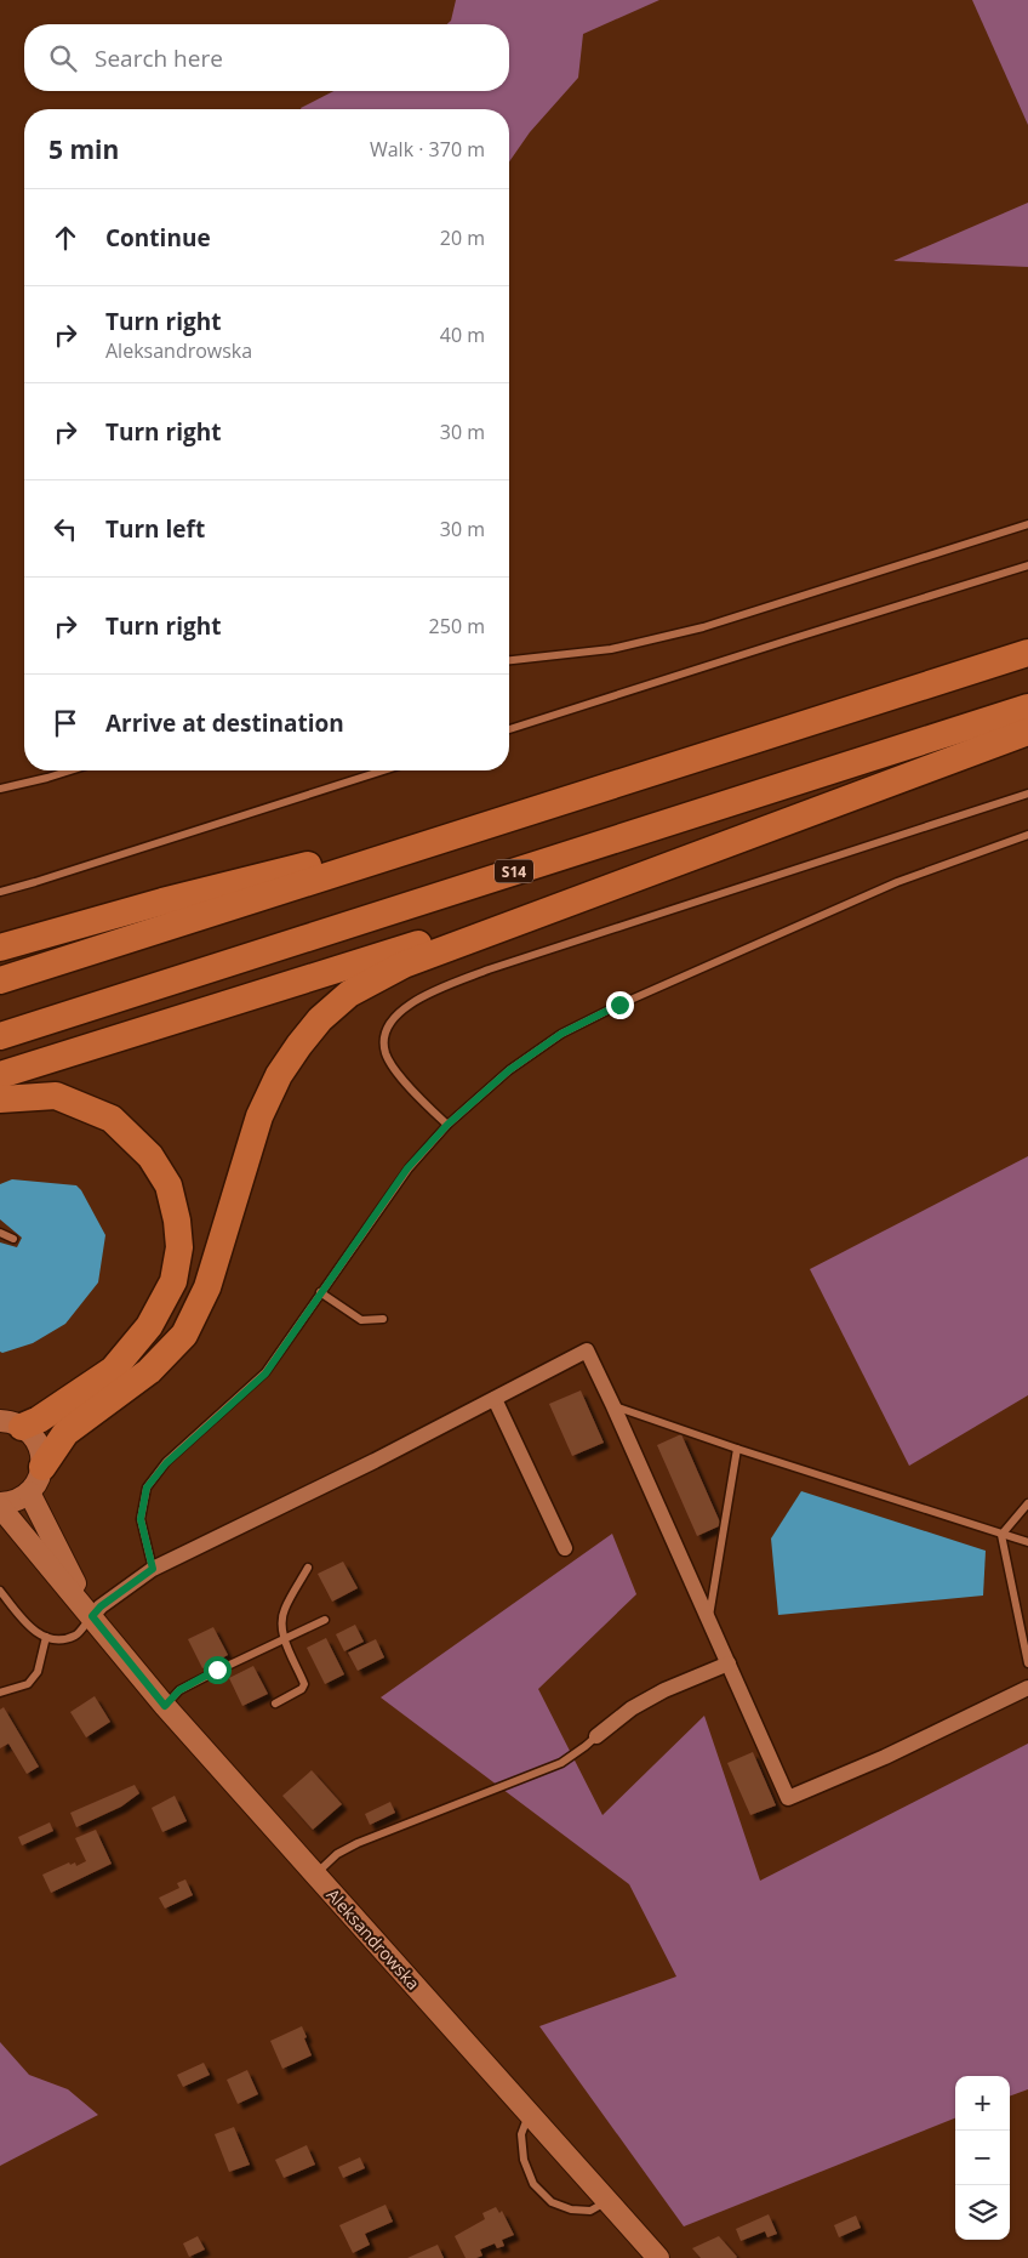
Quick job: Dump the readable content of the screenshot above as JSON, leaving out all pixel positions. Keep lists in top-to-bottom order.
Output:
{
  "streets": {
    "highway": ["S14"],
    "main road": ["Aleksandrowska"]
  },
  "page": {
    "search": "Search here",
    "heading": ["5 min", "Walk · 370 m"],
    "list": [
      ["Continue", "20 m"],
      ["Turn right", "Aleksandrowska", "40 m"],
      ["Turn right", "30 m"],
      ["Turn left", "30 m"],
      ["Turn right", "250 m"],
      "Arrive at destination"
    ],
    "map_buttons": ["+", "−"]
  }
}
